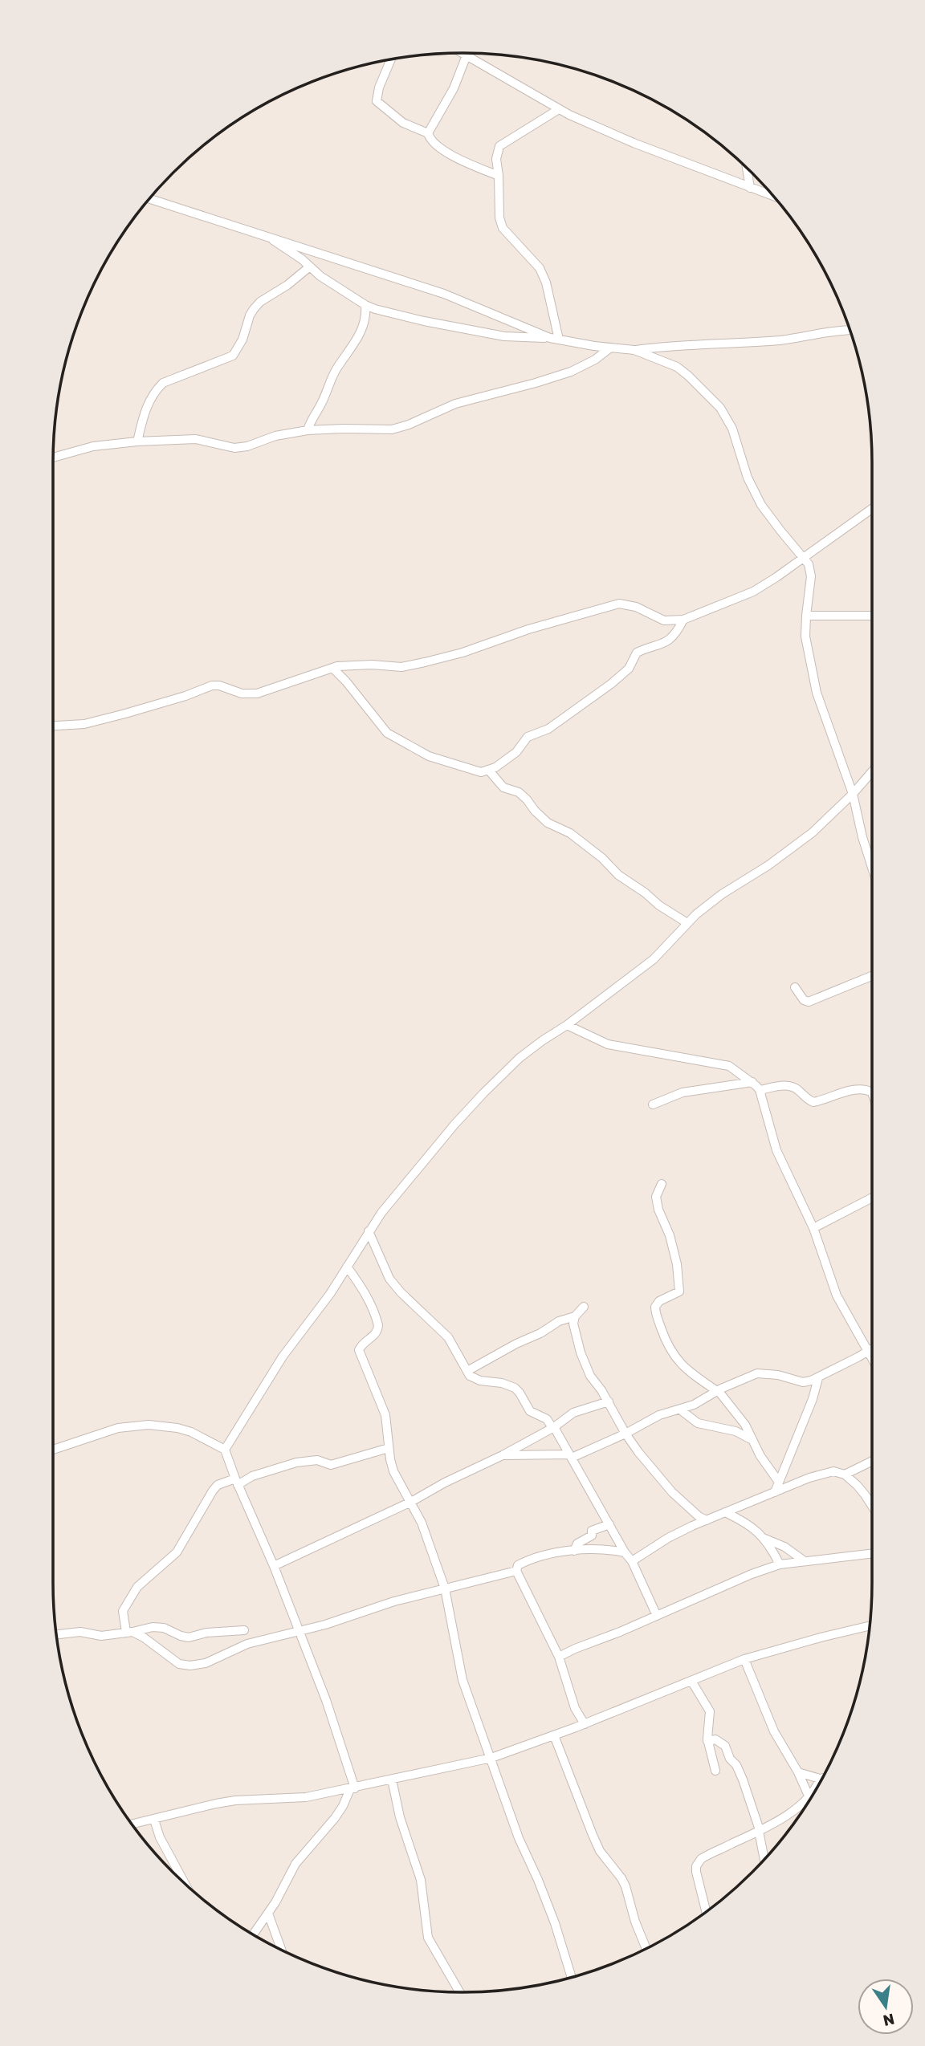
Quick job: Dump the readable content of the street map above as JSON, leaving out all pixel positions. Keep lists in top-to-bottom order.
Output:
{
  "north": "bottom"
}
